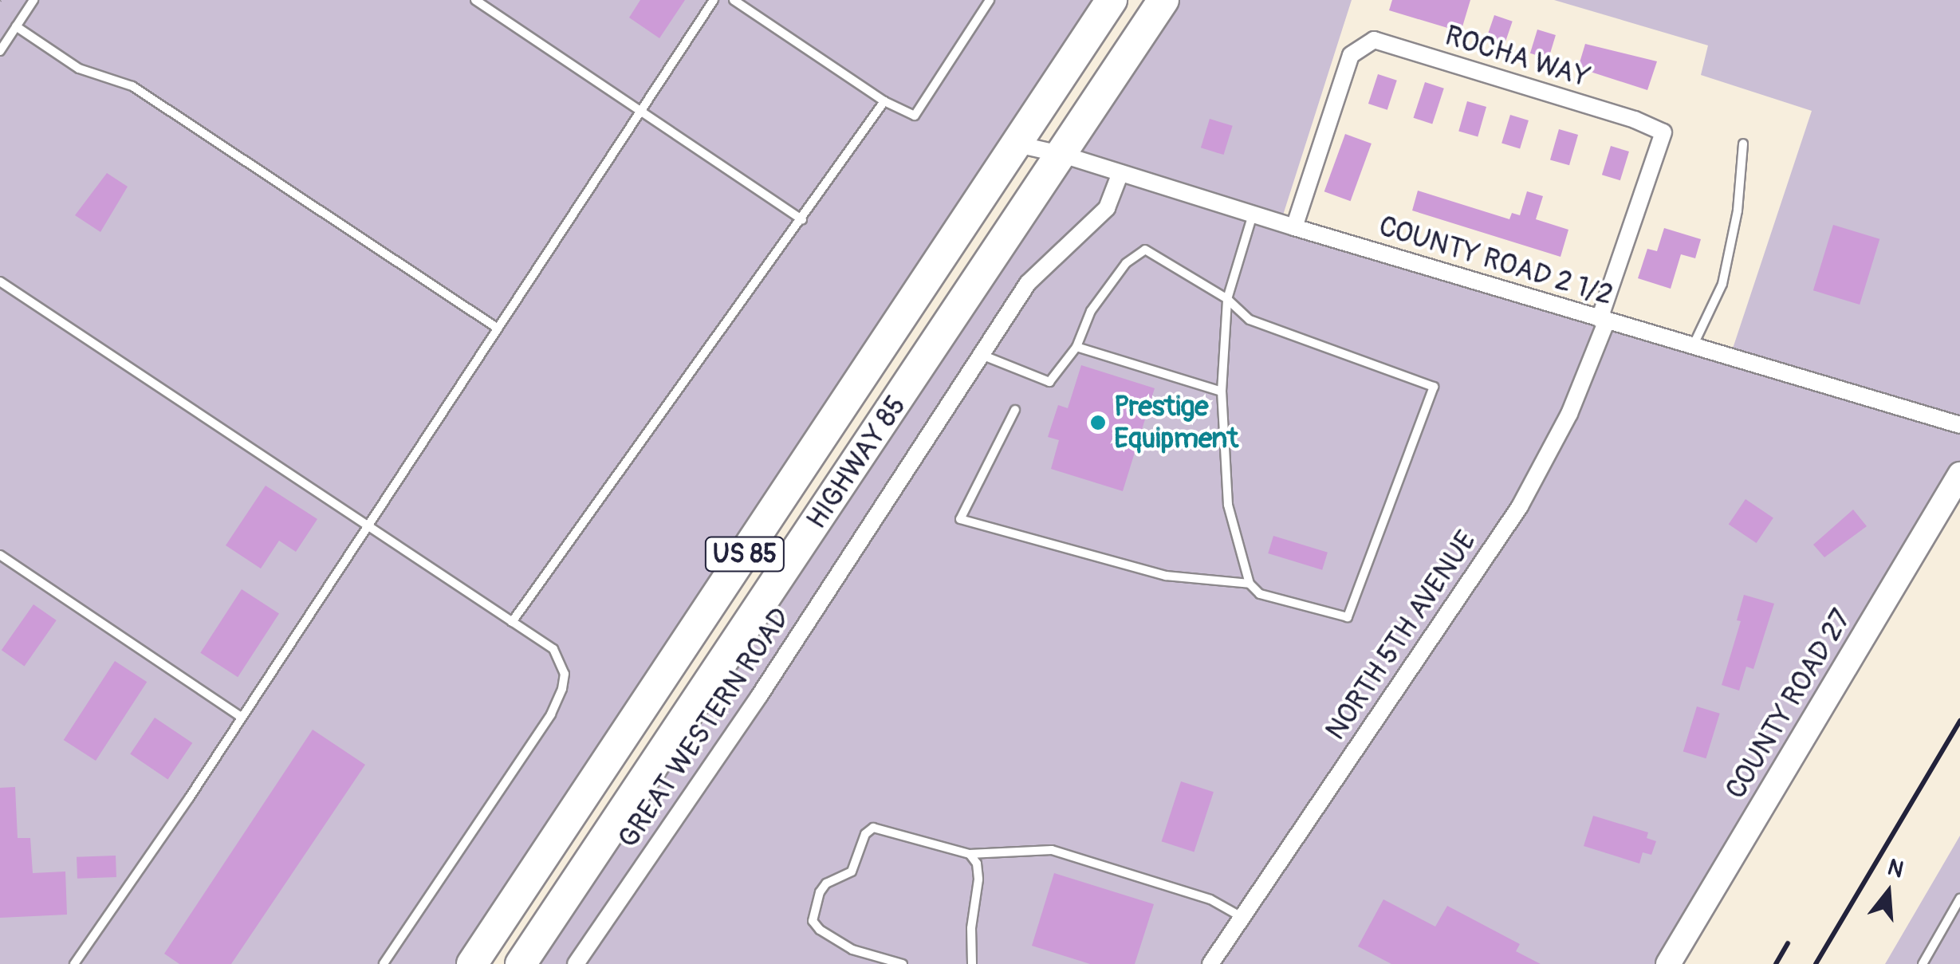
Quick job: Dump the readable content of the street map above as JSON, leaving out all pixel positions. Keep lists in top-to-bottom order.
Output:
{
  "streets": {
    "highway": ["HIGHWAY 85", "US 85"],
    "street": [
      "ROCHA WAY",
      "COUNTY ROAD 2 1/2",
      "NORTH 5TH AVENUE",
      "COUNTY ROAD 27",
      "GREAT WESTERN ROAD"
    ]
  },
  "crossings": [
    ["ROCHA WAY", "COUNTY ROAD 2 1/2"],
    ["ROCHA WAY", "NORTH 5TH AVENUE"],
    ["COUNTY ROAD 2 1/2", "HIGHWAY 85"],
    ["COUNTY ROAD 2 1/2", "NORTH 5TH AVENUE"],
    ["COUNTY ROAD 2 1/2", "GREAT WESTERN ROAD"]
  ],
  "places": ["Prestige Equipment"],
  "north": "top"
}
